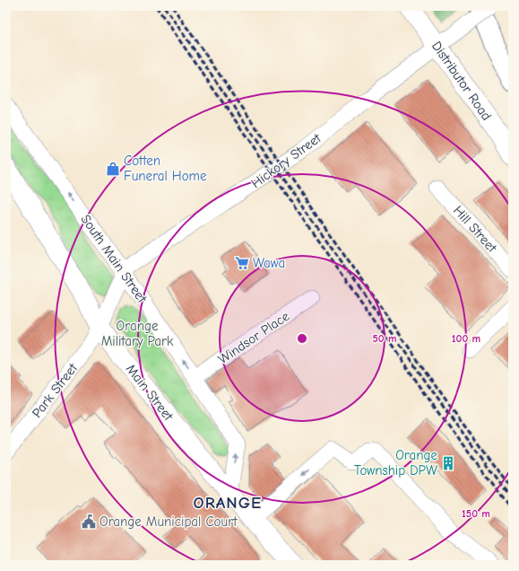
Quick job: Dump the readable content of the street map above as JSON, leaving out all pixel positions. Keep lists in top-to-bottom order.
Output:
{
  "streets": {
    "main road": ["Distributor Road", "Main Street"],
    "street": [
      "Hickory Street",
      "Hill Street",
      "South Main Street",
      "Windsor Place",
      "Park Street"
    ]
  },
  "crossings": [
    ["Distributor Road", "Hickory Street"],
    ["Hickory Street", "South Main Street"],
    ["Hickory Street", "Park Street"],
    ["Hickory Street", "Main Street"],
    ["South Main Street", "Windsor Place"],
    ["South Main Street", "Main Street"],
    ["Park Street", "Main Street"]
  ],
  "one_way": ["South Main Street"],
  "districts": ["ORANGE"],
  "parks": ["Orange Military Park"],
  "places": {
    "shop": ["Cotten Funeral Home"],
    "supermarket": ["Wawa"],
    "building": ["Orange Township DPW"],
    "public building": ["Orange Municipal Court"]
  },
  "rings": ["50 m", "100 m", "150 m"]
}
